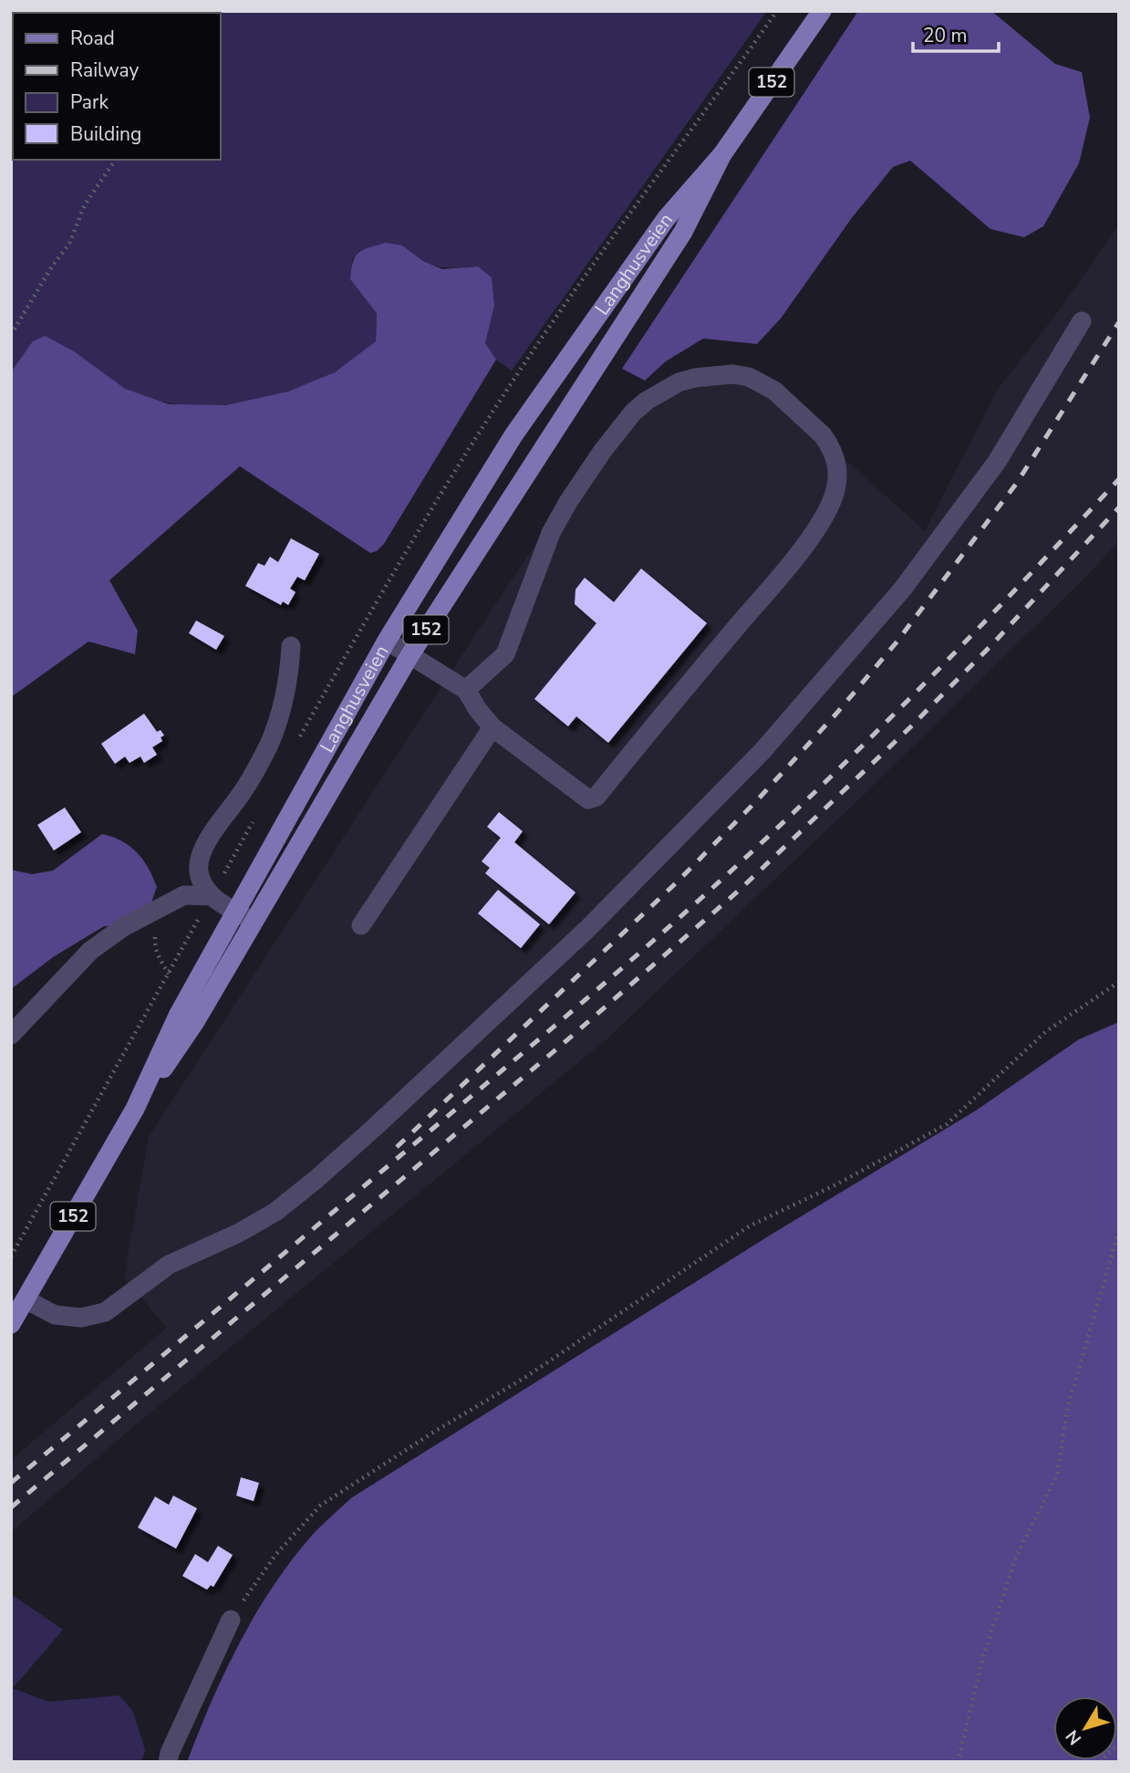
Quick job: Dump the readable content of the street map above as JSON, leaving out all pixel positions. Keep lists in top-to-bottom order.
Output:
{
  "streets": {
    "main road": ["152", "Langhusveien"]
  },
  "legend": [
    "Road",
    "Railway",
    "Park",
    "Building"
  ],
  "scale_bar": "20 m",
  "north": "bottom left"
}
